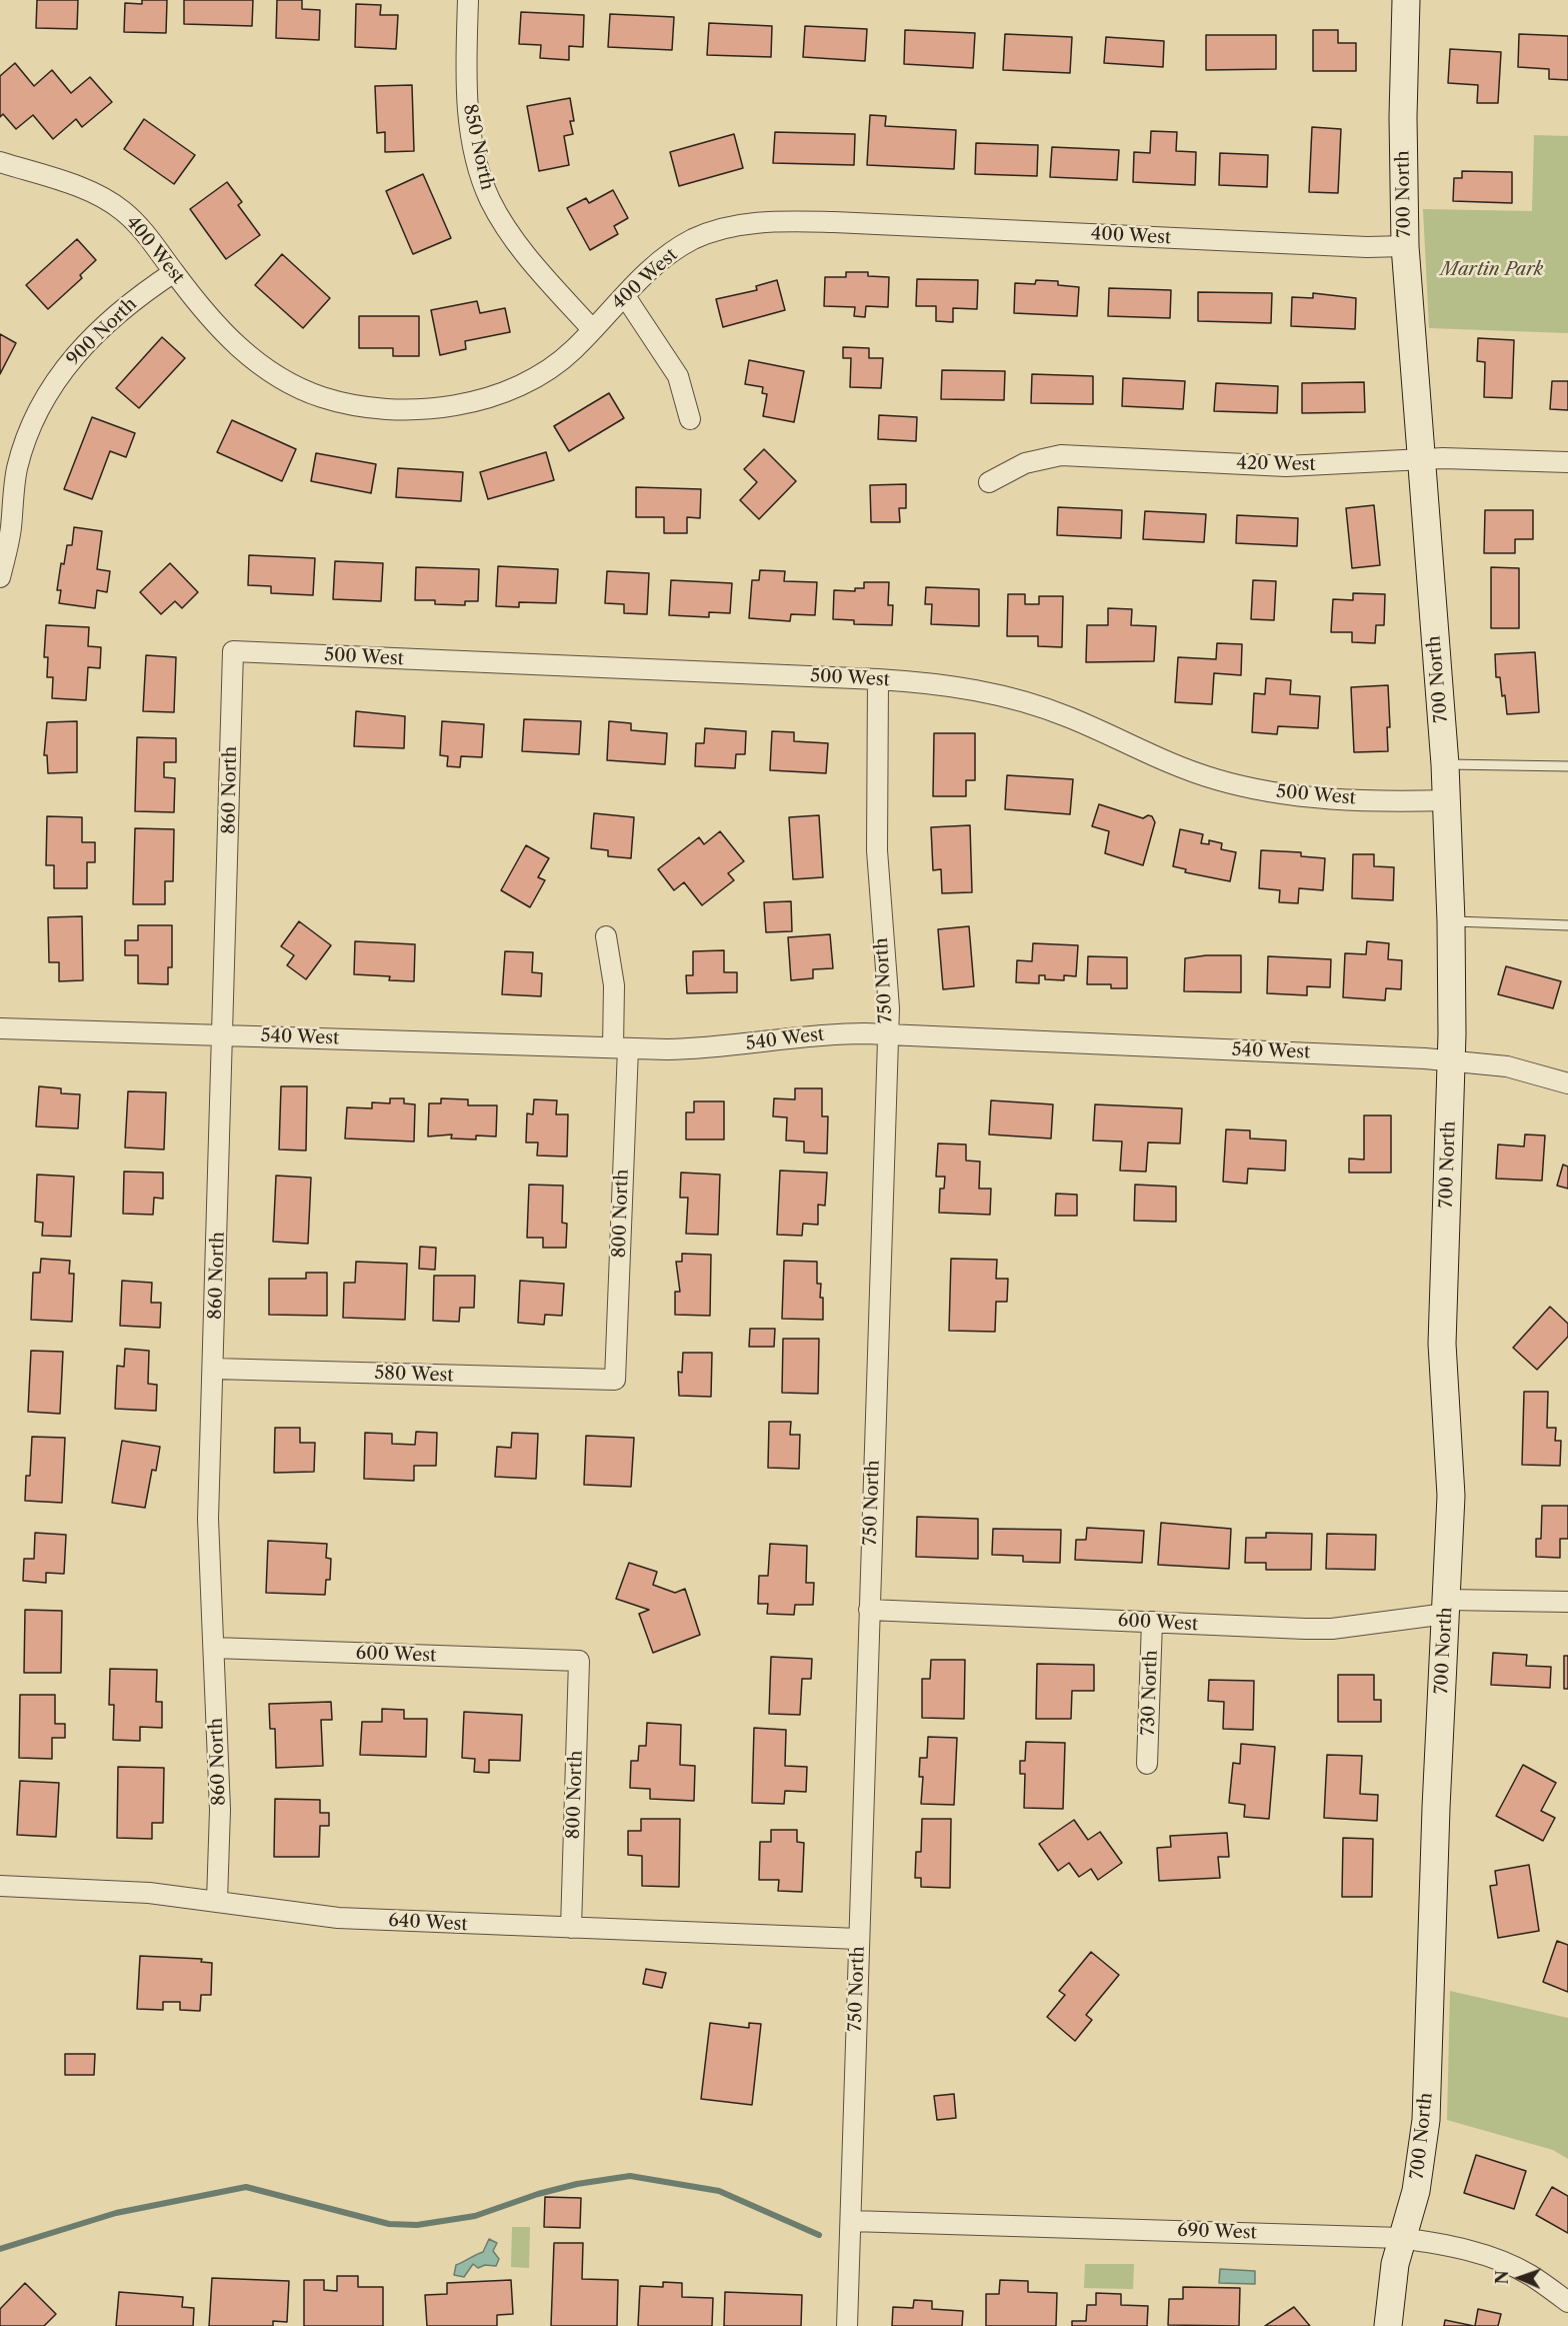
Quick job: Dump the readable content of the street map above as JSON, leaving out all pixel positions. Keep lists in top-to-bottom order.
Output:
{
  "streets": {
    "street": [
      "850 North",
      "700 North",
      "400 West",
      "900 North",
      "420 West",
      "500 West",
      "860 North",
      "750 North",
      "540 West",
      "800 North",
      "580 West",
      "600 West",
      "730 North",
      "640 West",
      "690 West"
    ]
  },
  "crossings": [
    ["850 North", "400 West"],
    ["700 North", "400 West"],
    ["700 North", "420 West"],
    ["700 North", "500 West"],
    ["700 North", "540 West"],
    ["700 North", "600 West"],
    ["700 North", "690 West"],
    ["400 West", "900 North"],
    ["500 West", "860 North"],
    ["500 West", "750 North"],
    ["860 North", "540 West"],
    ["860 North", "580 West"],
    ["860 North", "600 West"],
    ["860 North", "640 West"],
    ["750 North", "540 West"],
    ["750 North", "600 West"],
    ["750 North", "640 West"],
    ["750 North", "690 West"],
    ["540 West", "800 North"],
    ["800 North", "580 West"],
    ["800 North", "600 West"],
    ["800 North", "640 West"],
    ["600 West", "730 North"]
  ],
  "parks": ["Martin Park"],
  "north": "left"
}
